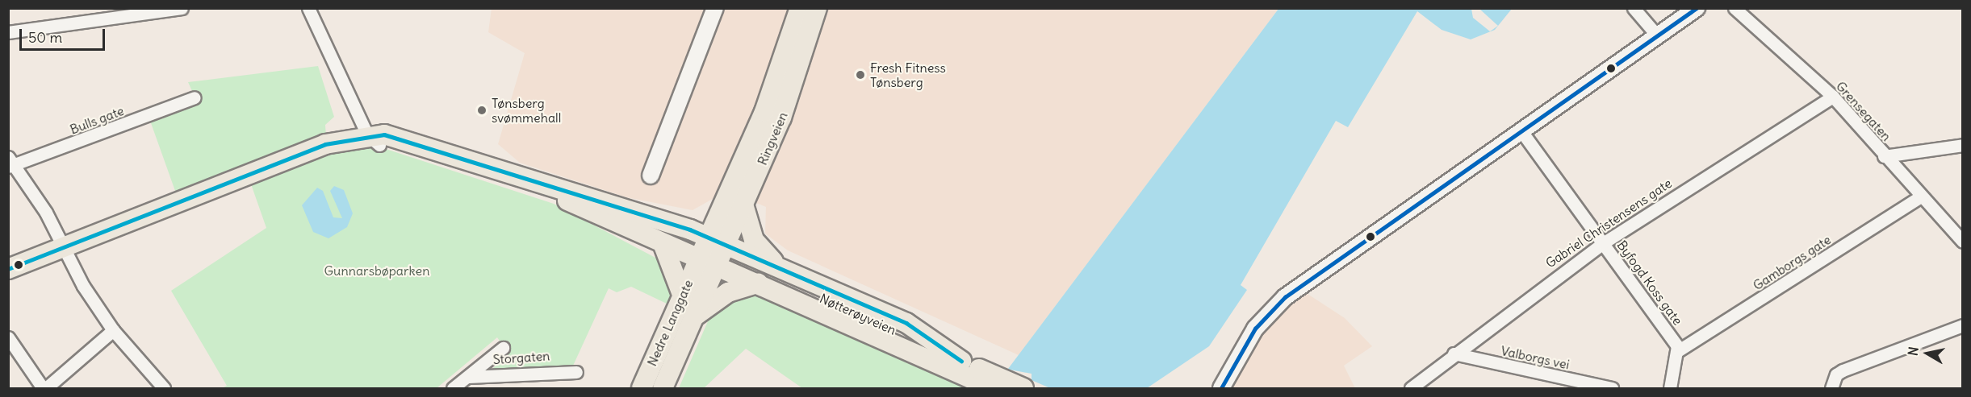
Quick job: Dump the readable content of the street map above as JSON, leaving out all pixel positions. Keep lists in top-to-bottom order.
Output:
{
  "streets": {
    "main road": ["Ringveien", "Nøtterøyveien", "Nedre Langgate"],
    "street": [
      "Grensegaten",
      "Bulls gate",
      "Gabriel Christensens gate",
      "Gamborgs gate",
      "Byfogd Koss gate",
      "Storgaten",
      "Valborgs vei"
    ]
  },
  "crossings": [
    ["Grensegaten", "Gabriel Christensens gate"],
    ["Grensegaten", "Gamborgs gate"],
    ["Ringveien", "Nøtterøyveien"],
    ["Ringveien", "Nedre Langgate"],
    ["Gabriel Christensens gate", "Byfogd Koss gate"],
    ["Gabriel Christensens gate", "Valborgs vei"],
    ["Gamborgs gate", "Byfogd Koss gate"],
    ["Nøtterøyveien", "Nedre Langgate"]
  ],
  "parks": ["Gunnarsbøparken"],
  "places": ["Fresh Fitness Tønsberg", "Tønsberg svømmehall"],
  "scale_bar": "50 m",
  "north": "left"
}
